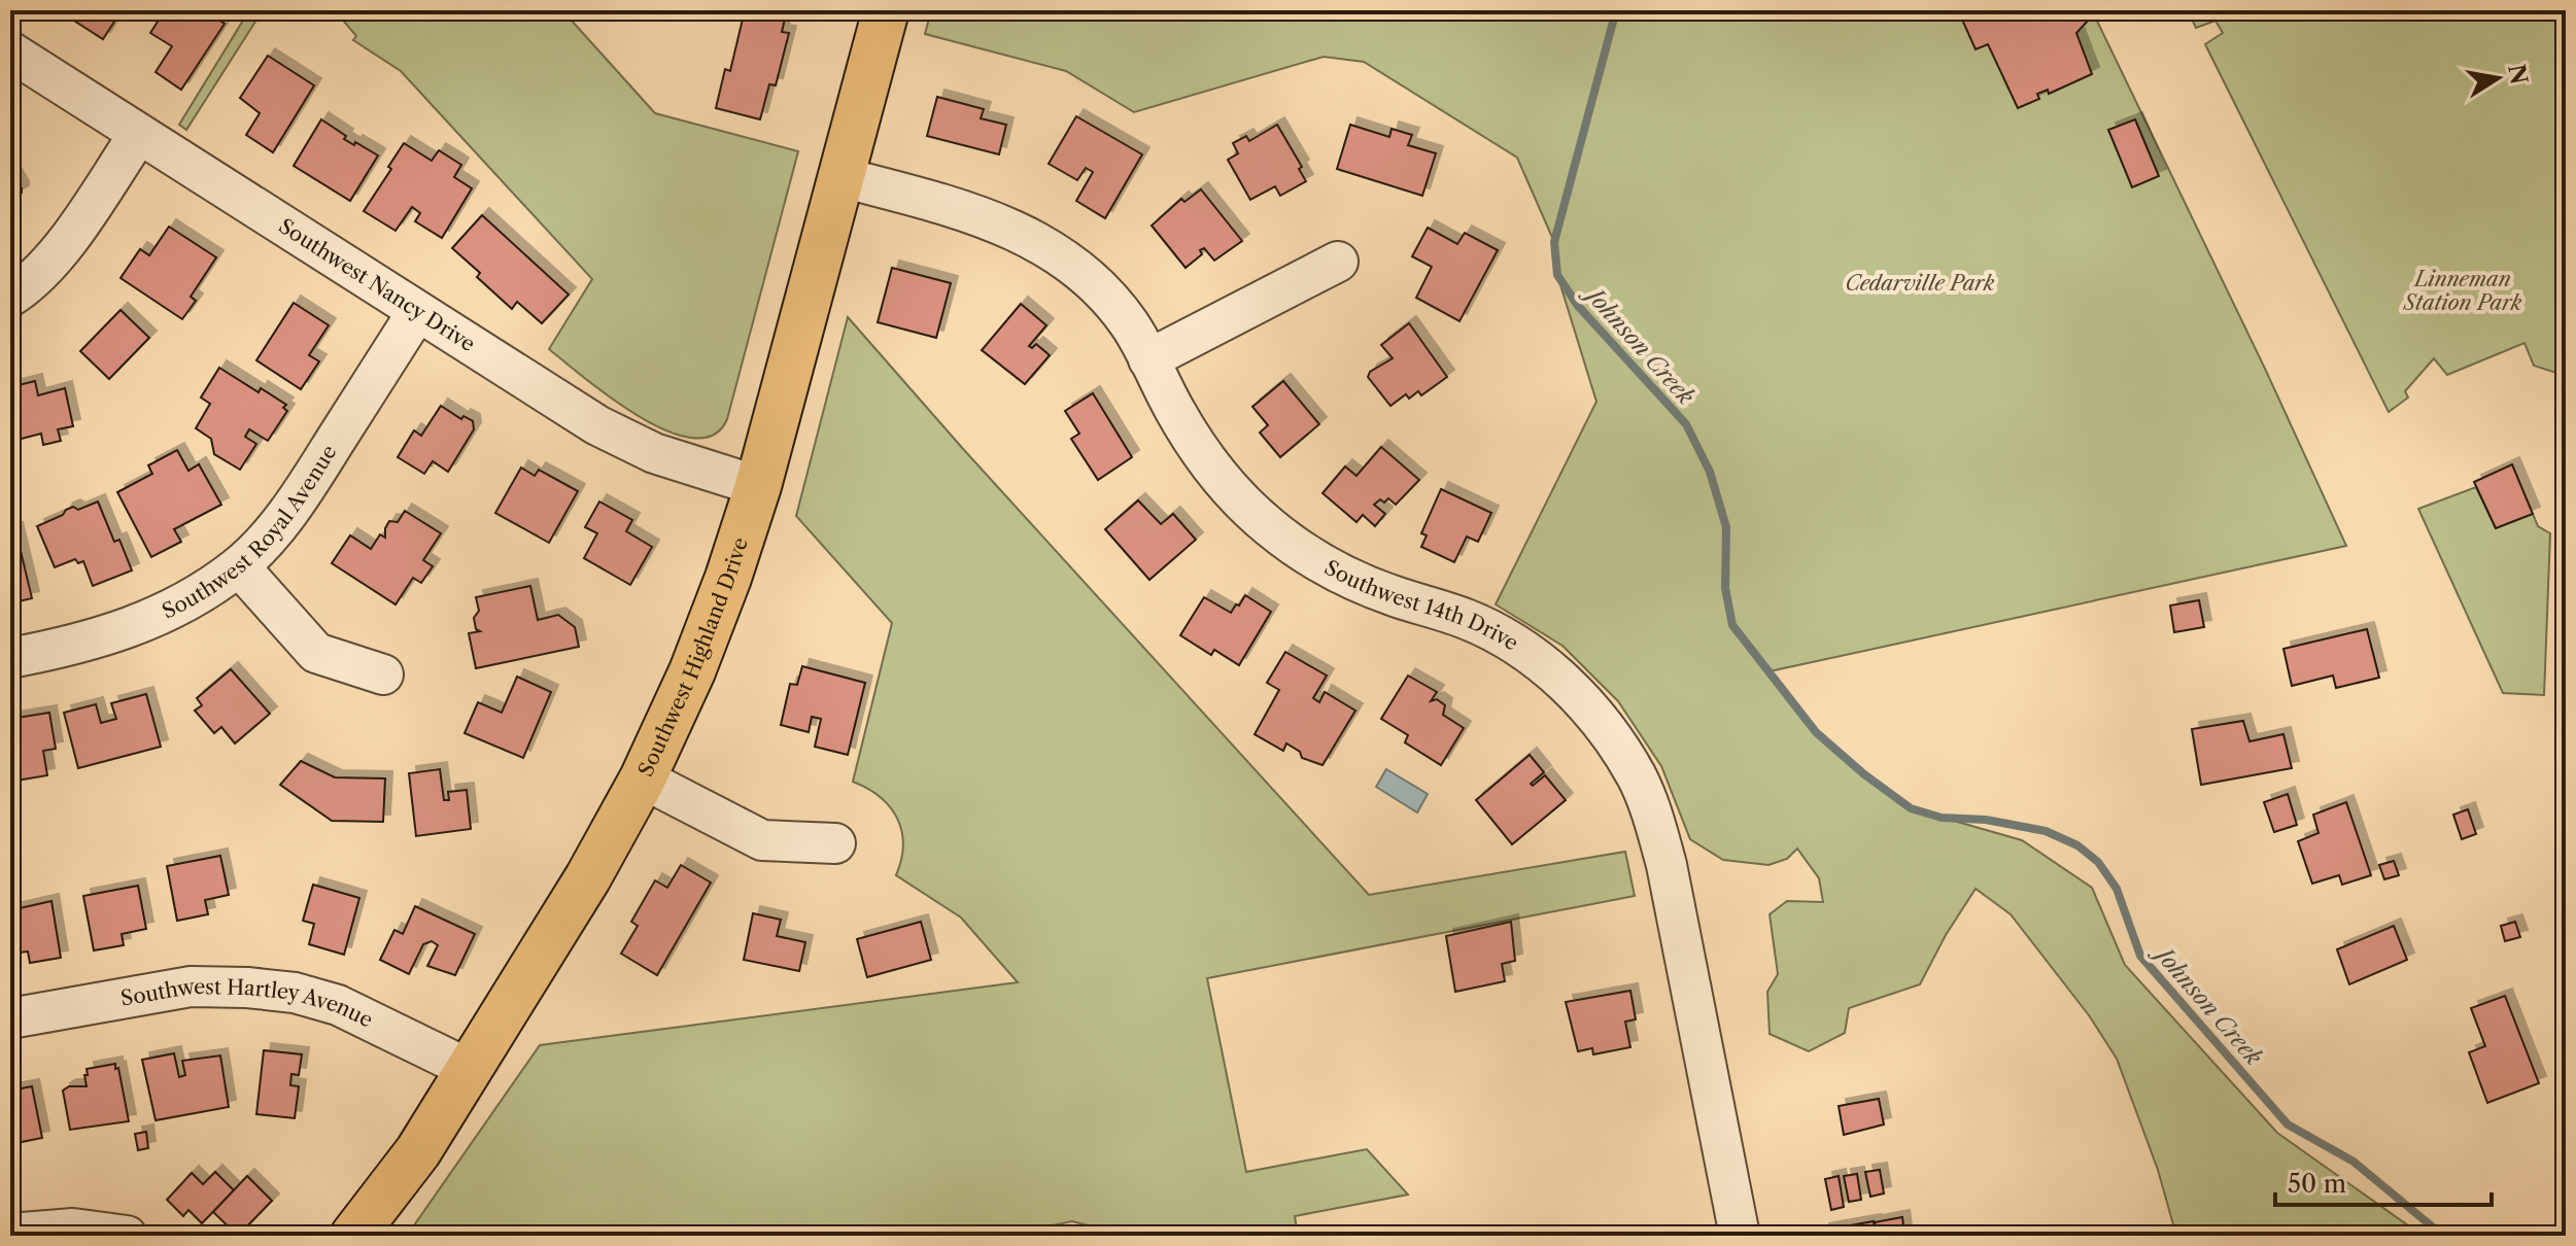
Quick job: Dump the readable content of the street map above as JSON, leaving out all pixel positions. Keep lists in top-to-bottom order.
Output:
{
  "streets": {
    "main road": ["Southwest Highland Drive"],
    "street": [
      "Southwest Nancy Drive",
      "Southwest Royal Avenue",
      "Southwest 14th Drive",
      "Southwest Hartley Avenue"
    ]
  },
  "crossings": [
    ["Southwest Nancy Drive", "Southwest Royal Avenue"],
    ["Southwest Nancy Drive", "Southwest Highland Drive"],
    ["Southwest 14th Drive", "Southwest Highland Drive"],
    ["Southwest Highland Drive", "Southwest Hartley Avenue"]
  ],
  "water": ["Johnson Creek"],
  "parks": ["Linneman Station Park", "Cedarville Park"],
  "scale_bar": "50 m",
  "north": "right"
}
